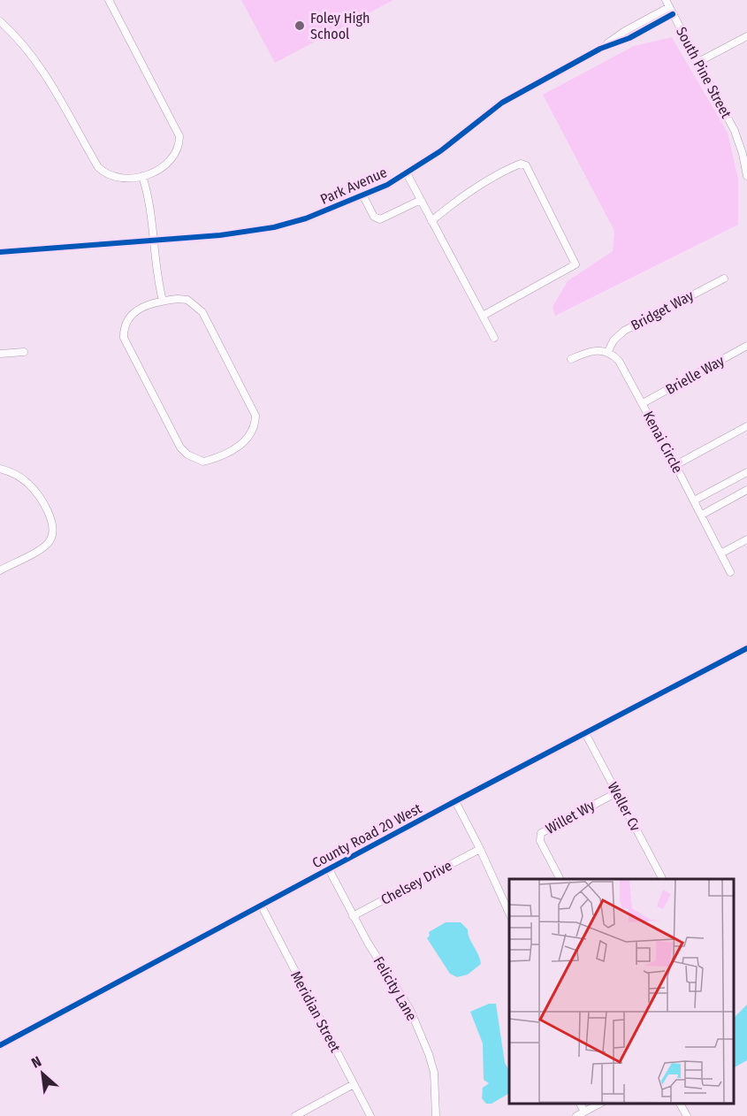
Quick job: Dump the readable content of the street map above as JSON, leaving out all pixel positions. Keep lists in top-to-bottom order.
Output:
{
  "streets": {
    "street": [
      "South Pine Street",
      "Park Avenue",
      "Bridget Way",
      "Brielle Way",
      "Kenai Circle",
      "Weller Cv",
      "Willet Wy",
      "County Road 20 West",
      "Chelsey Drive",
      "Felicity Lane",
      "Meridian Street"
    ]
  },
  "crossings": [
    ["South Pine Street", "Park Avenue"],
    ["Bridget Way", "Kenai Circle"],
    ["Brielle Way", "Kenai Circle"],
    ["Weller Cv", "Willet Wy"],
    ["Weller Cv", "County Road 20 West"],
    ["County Road 20 West", "Felicity Lane"],
    ["County Road 20 West", "Meridian Street"],
    ["Chelsey Drive", "Felicity Lane"]
  ],
  "places": ["Foley High School"],
  "north": "top left"
}
